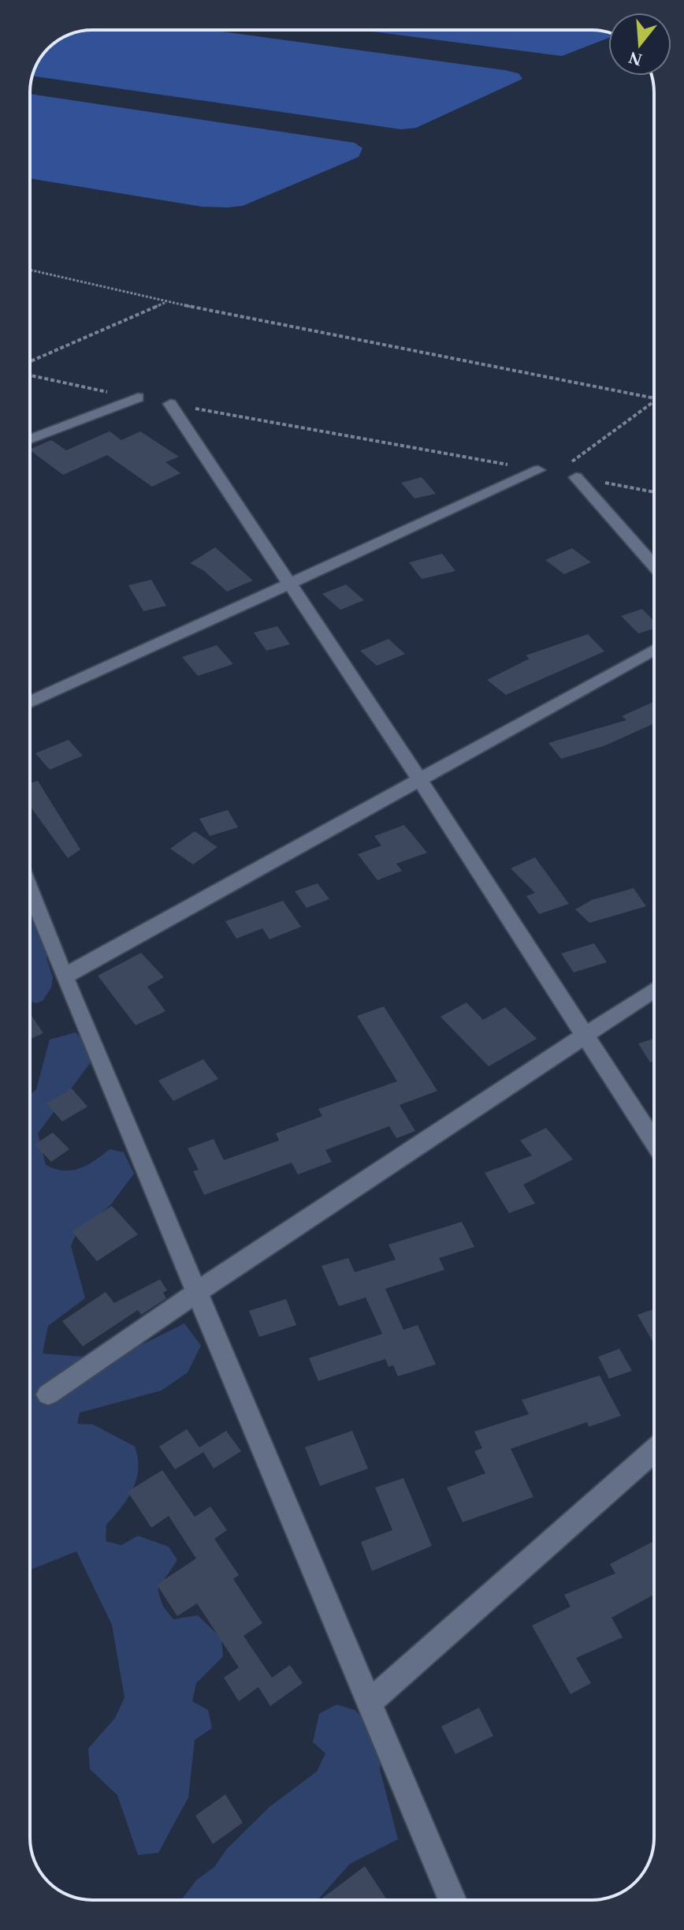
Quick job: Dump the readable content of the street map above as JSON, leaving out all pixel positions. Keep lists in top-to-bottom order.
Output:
{
  "north": "bottom"
}
